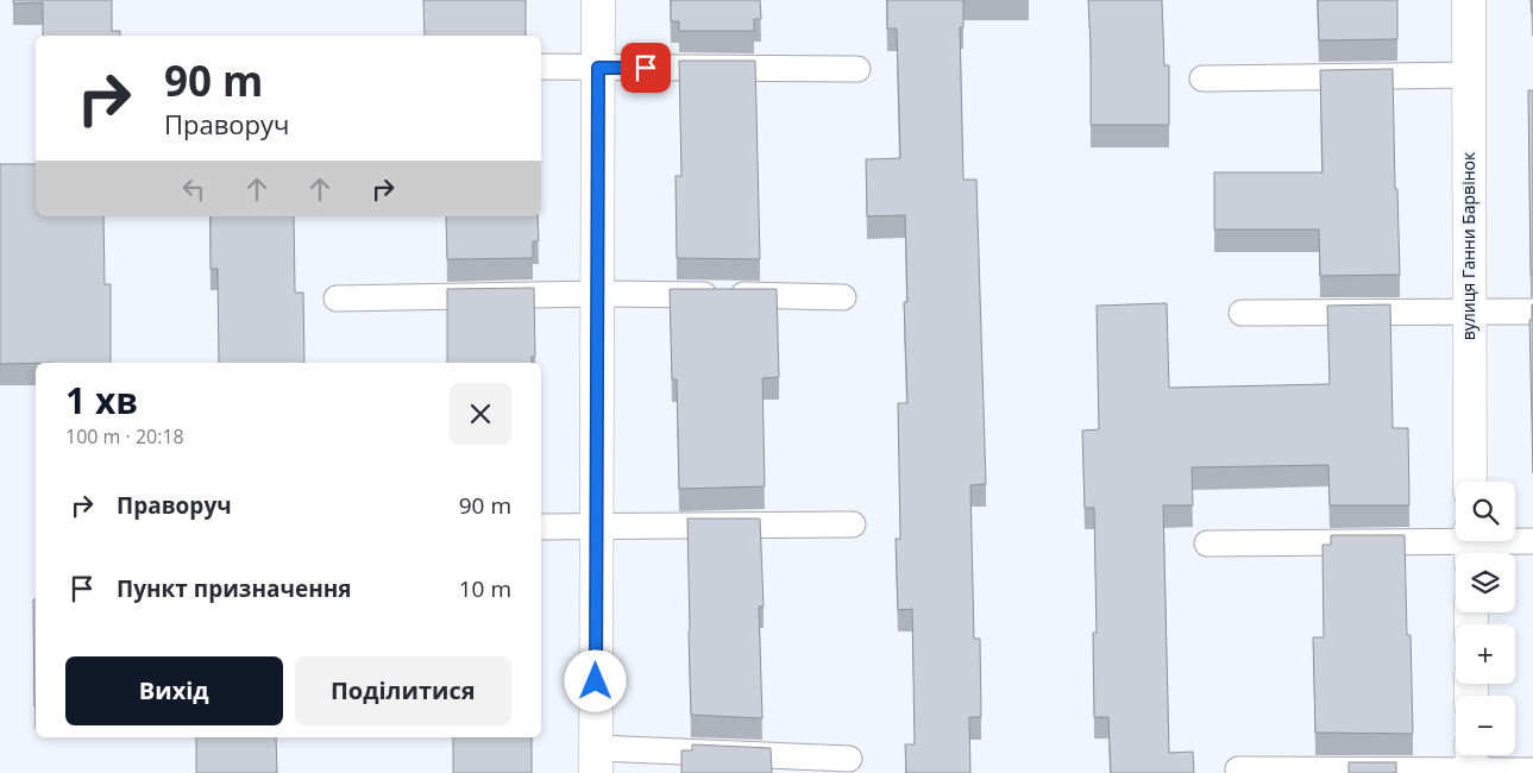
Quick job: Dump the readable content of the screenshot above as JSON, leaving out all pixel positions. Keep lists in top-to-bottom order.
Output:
{
  "streets": {
    "street": ["вулиця Ганни Барвінок"]
  },
  "page": {
    "turn": ["90 m", "Праворуч"],
    "heading": ["1 хв", "100 m · 20:18"],
    "list": [
      {
        "name": "Праворуч",
        "value": "90 m"
      },
      {
        "name": "Пункт призначення",
        "value": "10 m"
      }
    ],
    "map_buttons": ["+", "−"],
    "buttons": ["Вихід", "Поділитися"]
  }
}
